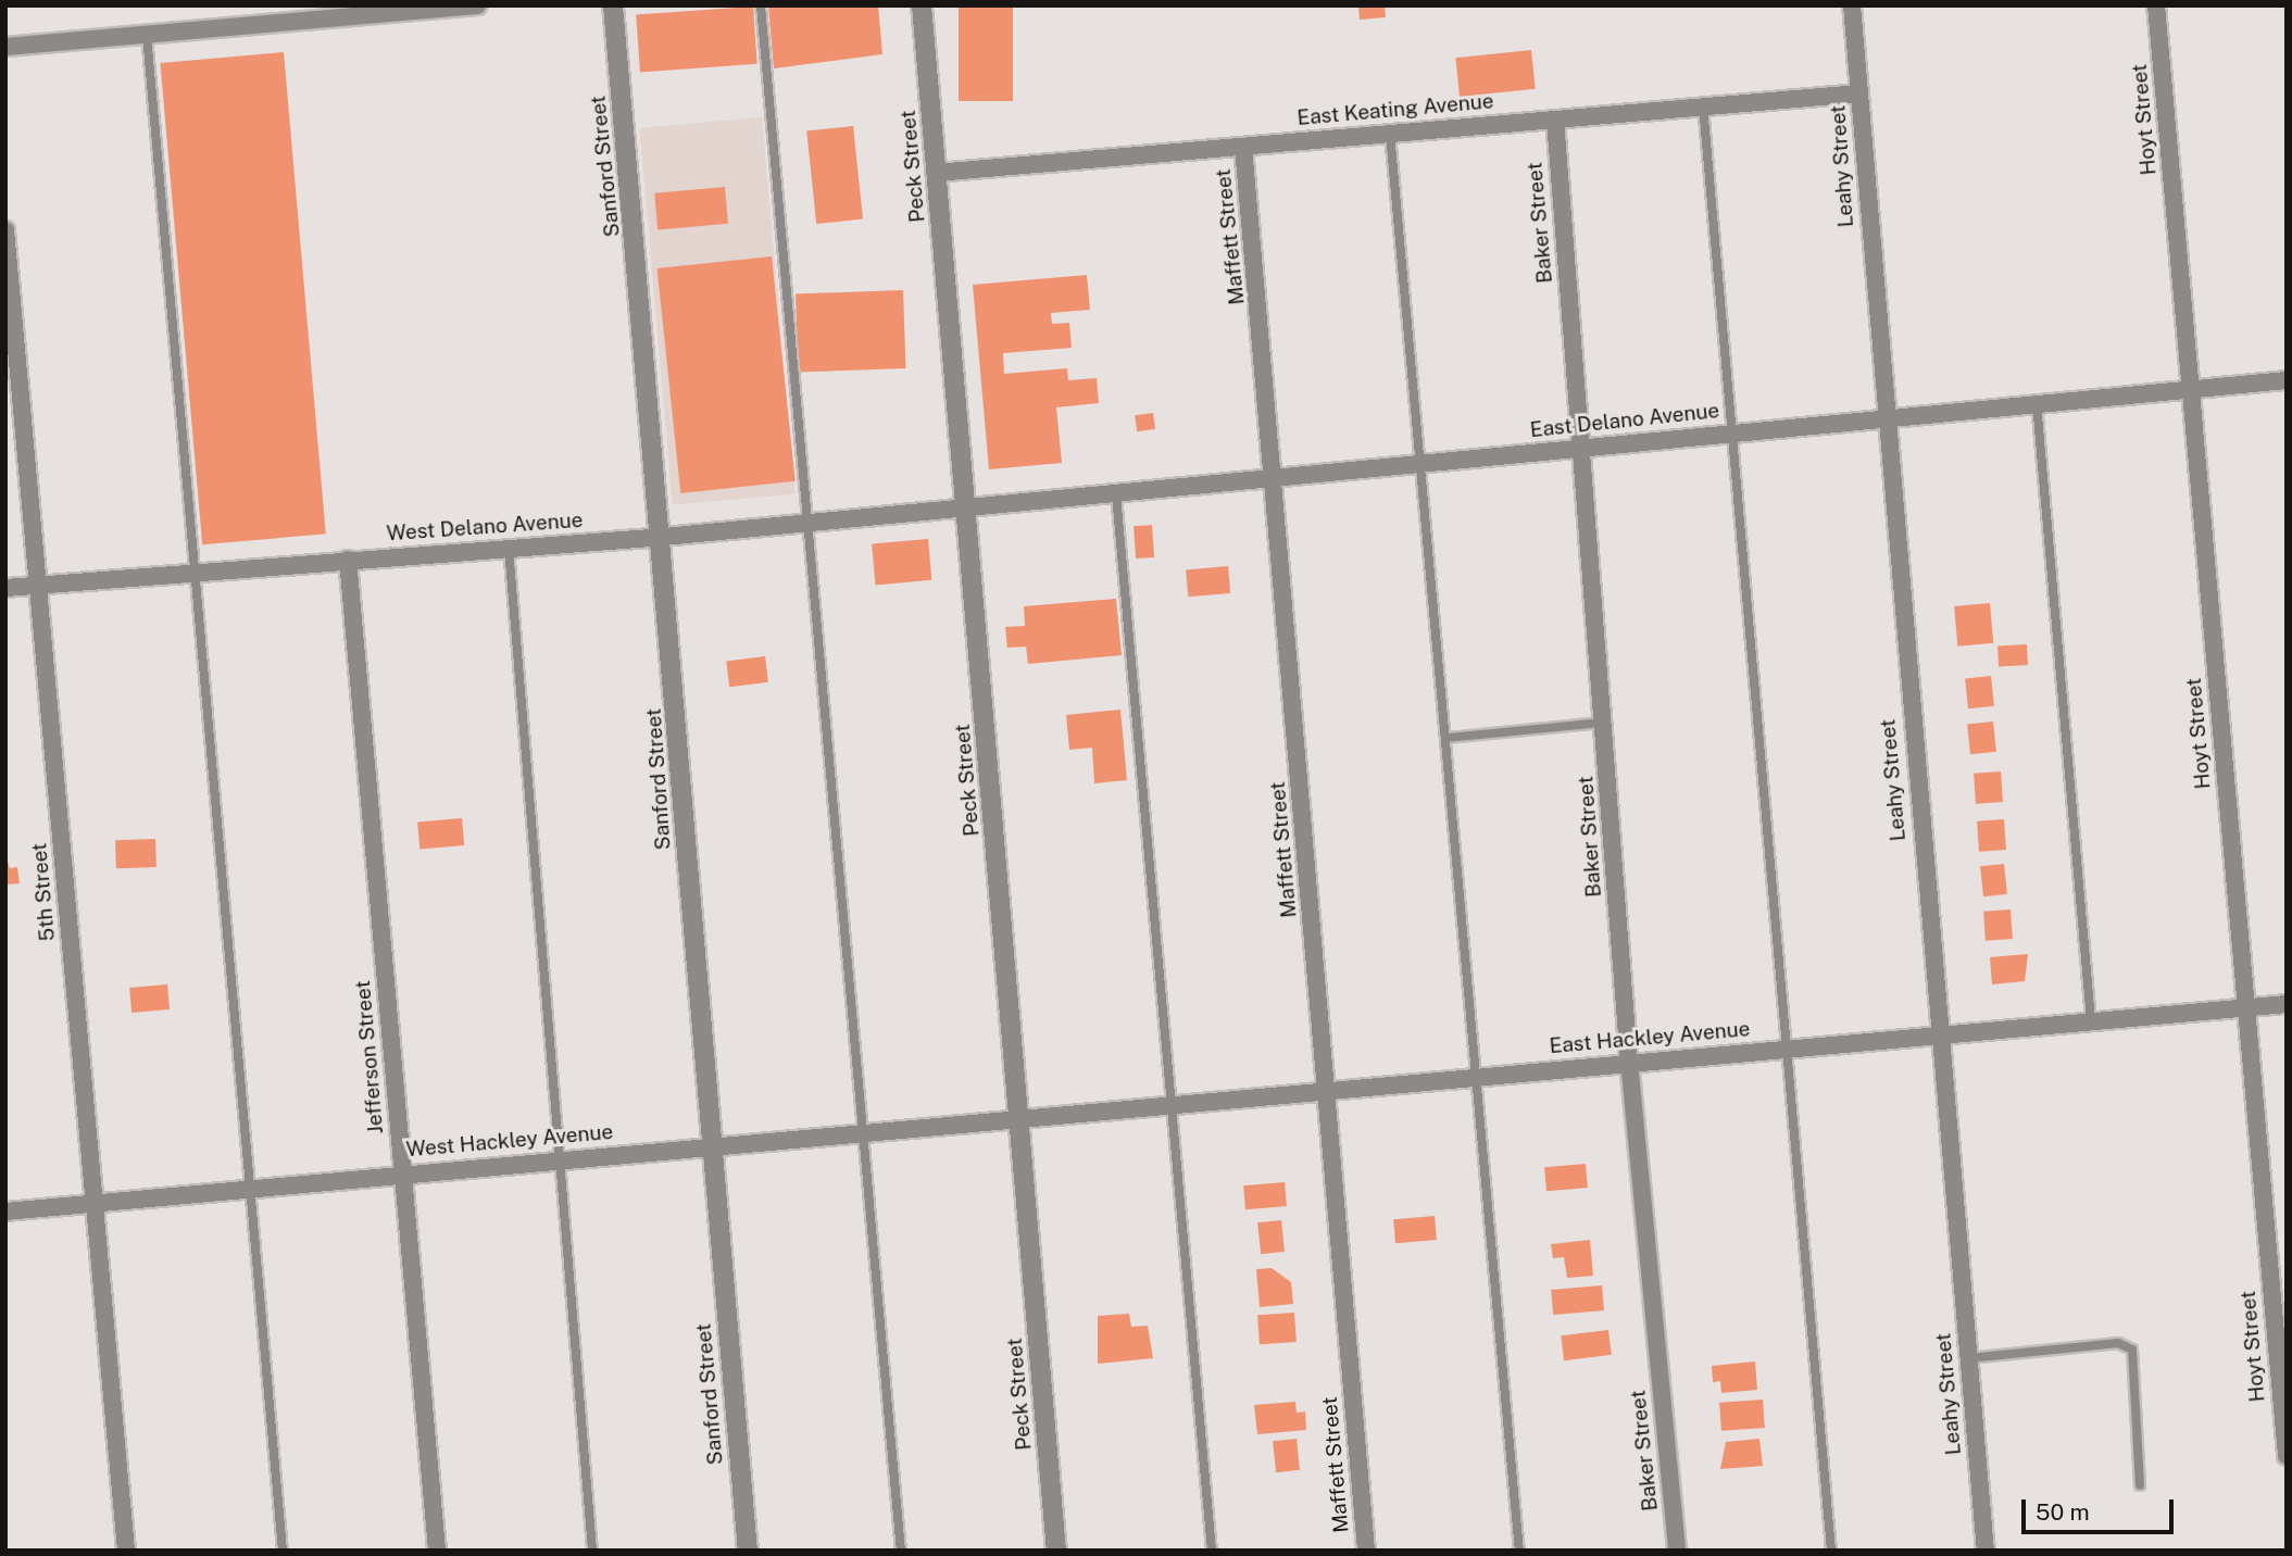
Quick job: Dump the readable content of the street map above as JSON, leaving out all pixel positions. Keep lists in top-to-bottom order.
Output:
{
  "streets": {
    "street": [
      "East Keating Avenue",
      "Hoyt Street",
      "Sanford Street",
      "Peck Street",
      "Leahy Street",
      "Baker Street",
      "Maffett Street",
      "East Delano Avenue",
      "West Delano Avenue",
      "5th Street",
      "East Hackley Avenue",
      "Jefferson Street",
      "West Hackley Avenue"
    ]
  },
  "crossings": [
    ["East Keating Avenue", "Peck Street"],
    ["East Keating Avenue", "Leahy Street"],
    ["East Keating Avenue", "Baker Street"],
    ["East Keating Avenue", "Maffett Street"],
    ["Hoyt Street", "East Delano Avenue"],
    ["Hoyt Street", "East Hackley Avenue"],
    ["Sanford Street", "West Delano Avenue"],
    ["Sanford Street", "West Hackley Avenue"],
    ["Peck Street", "East Delano Avenue"],
    ["Peck Street", "West Delano Avenue"],
    ["Peck Street", "East Hackley Avenue"],
    ["Peck Street", "West Hackley Avenue"],
    ["Leahy Street", "East Delano Avenue"],
    ["Leahy Street", "East Hackley Avenue"],
    ["Baker Street", "East Delano Avenue"],
    ["Baker Street", "East Hackley Avenue"],
    ["Maffett Street", "East Delano Avenue"],
    ["Maffett Street", "East Hackley Avenue"],
    ["East Delano Avenue", "West Delano Avenue"],
    ["West Delano Avenue", "5th Street"],
    ["West Delano Avenue", "Jefferson Street"],
    ["5th Street", "West Hackley Avenue"],
    ["East Hackley Avenue", "West Hackley Avenue"],
    ["Jefferson Street", "West Hackley Avenue"]
  ],
  "scale_bar": "50 m"
}
